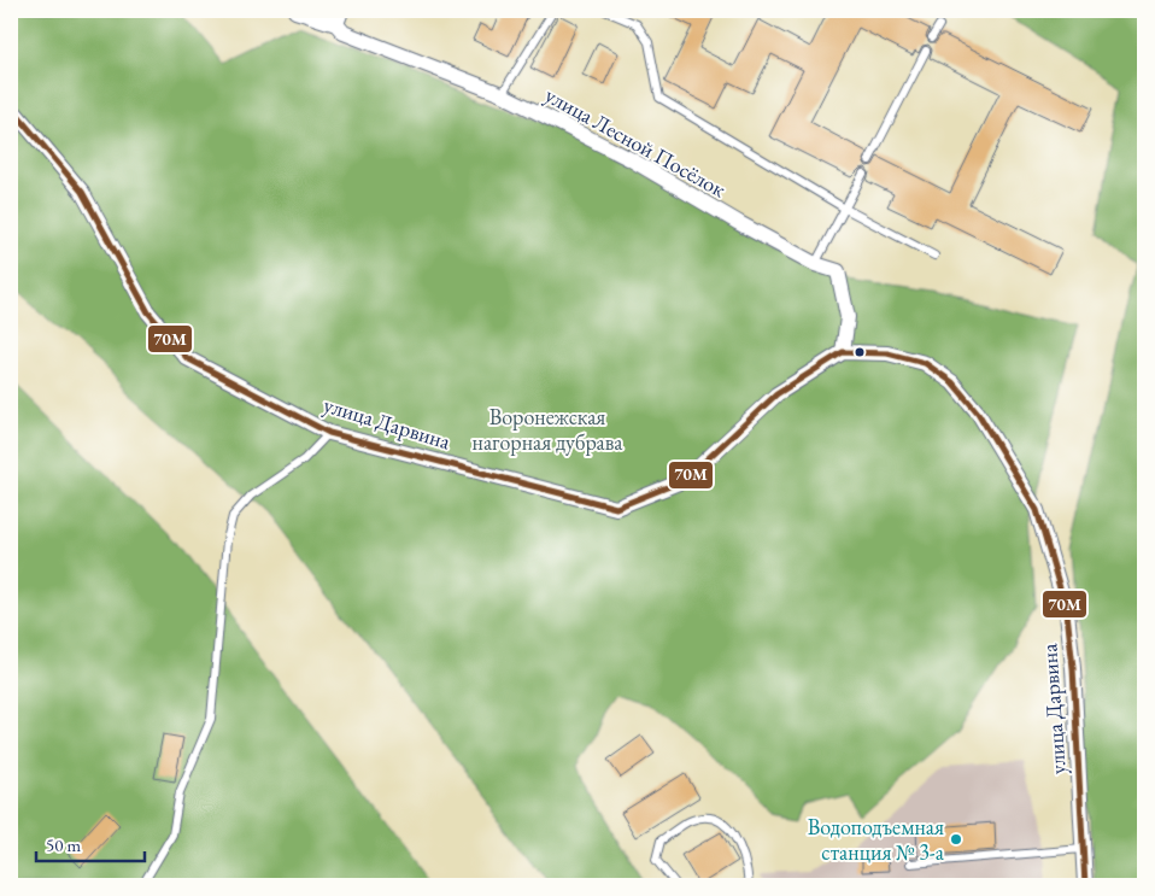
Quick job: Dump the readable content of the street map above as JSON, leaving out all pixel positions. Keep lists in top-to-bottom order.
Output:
{
  "streets": {
    "street": ["улица Лесной Посёлок", "улица Дарвина"]
  },
  "crossings": [
    ["улица Лесной Посёлок", "улица Дарвина"]
  ],
  "parks": ["Воронежская нагорная дубрава"],
  "places": ["Водоподъемная станция № 3-а"],
  "lines": ["transit line 70М"],
  "scale_bar": "50 m"
}
